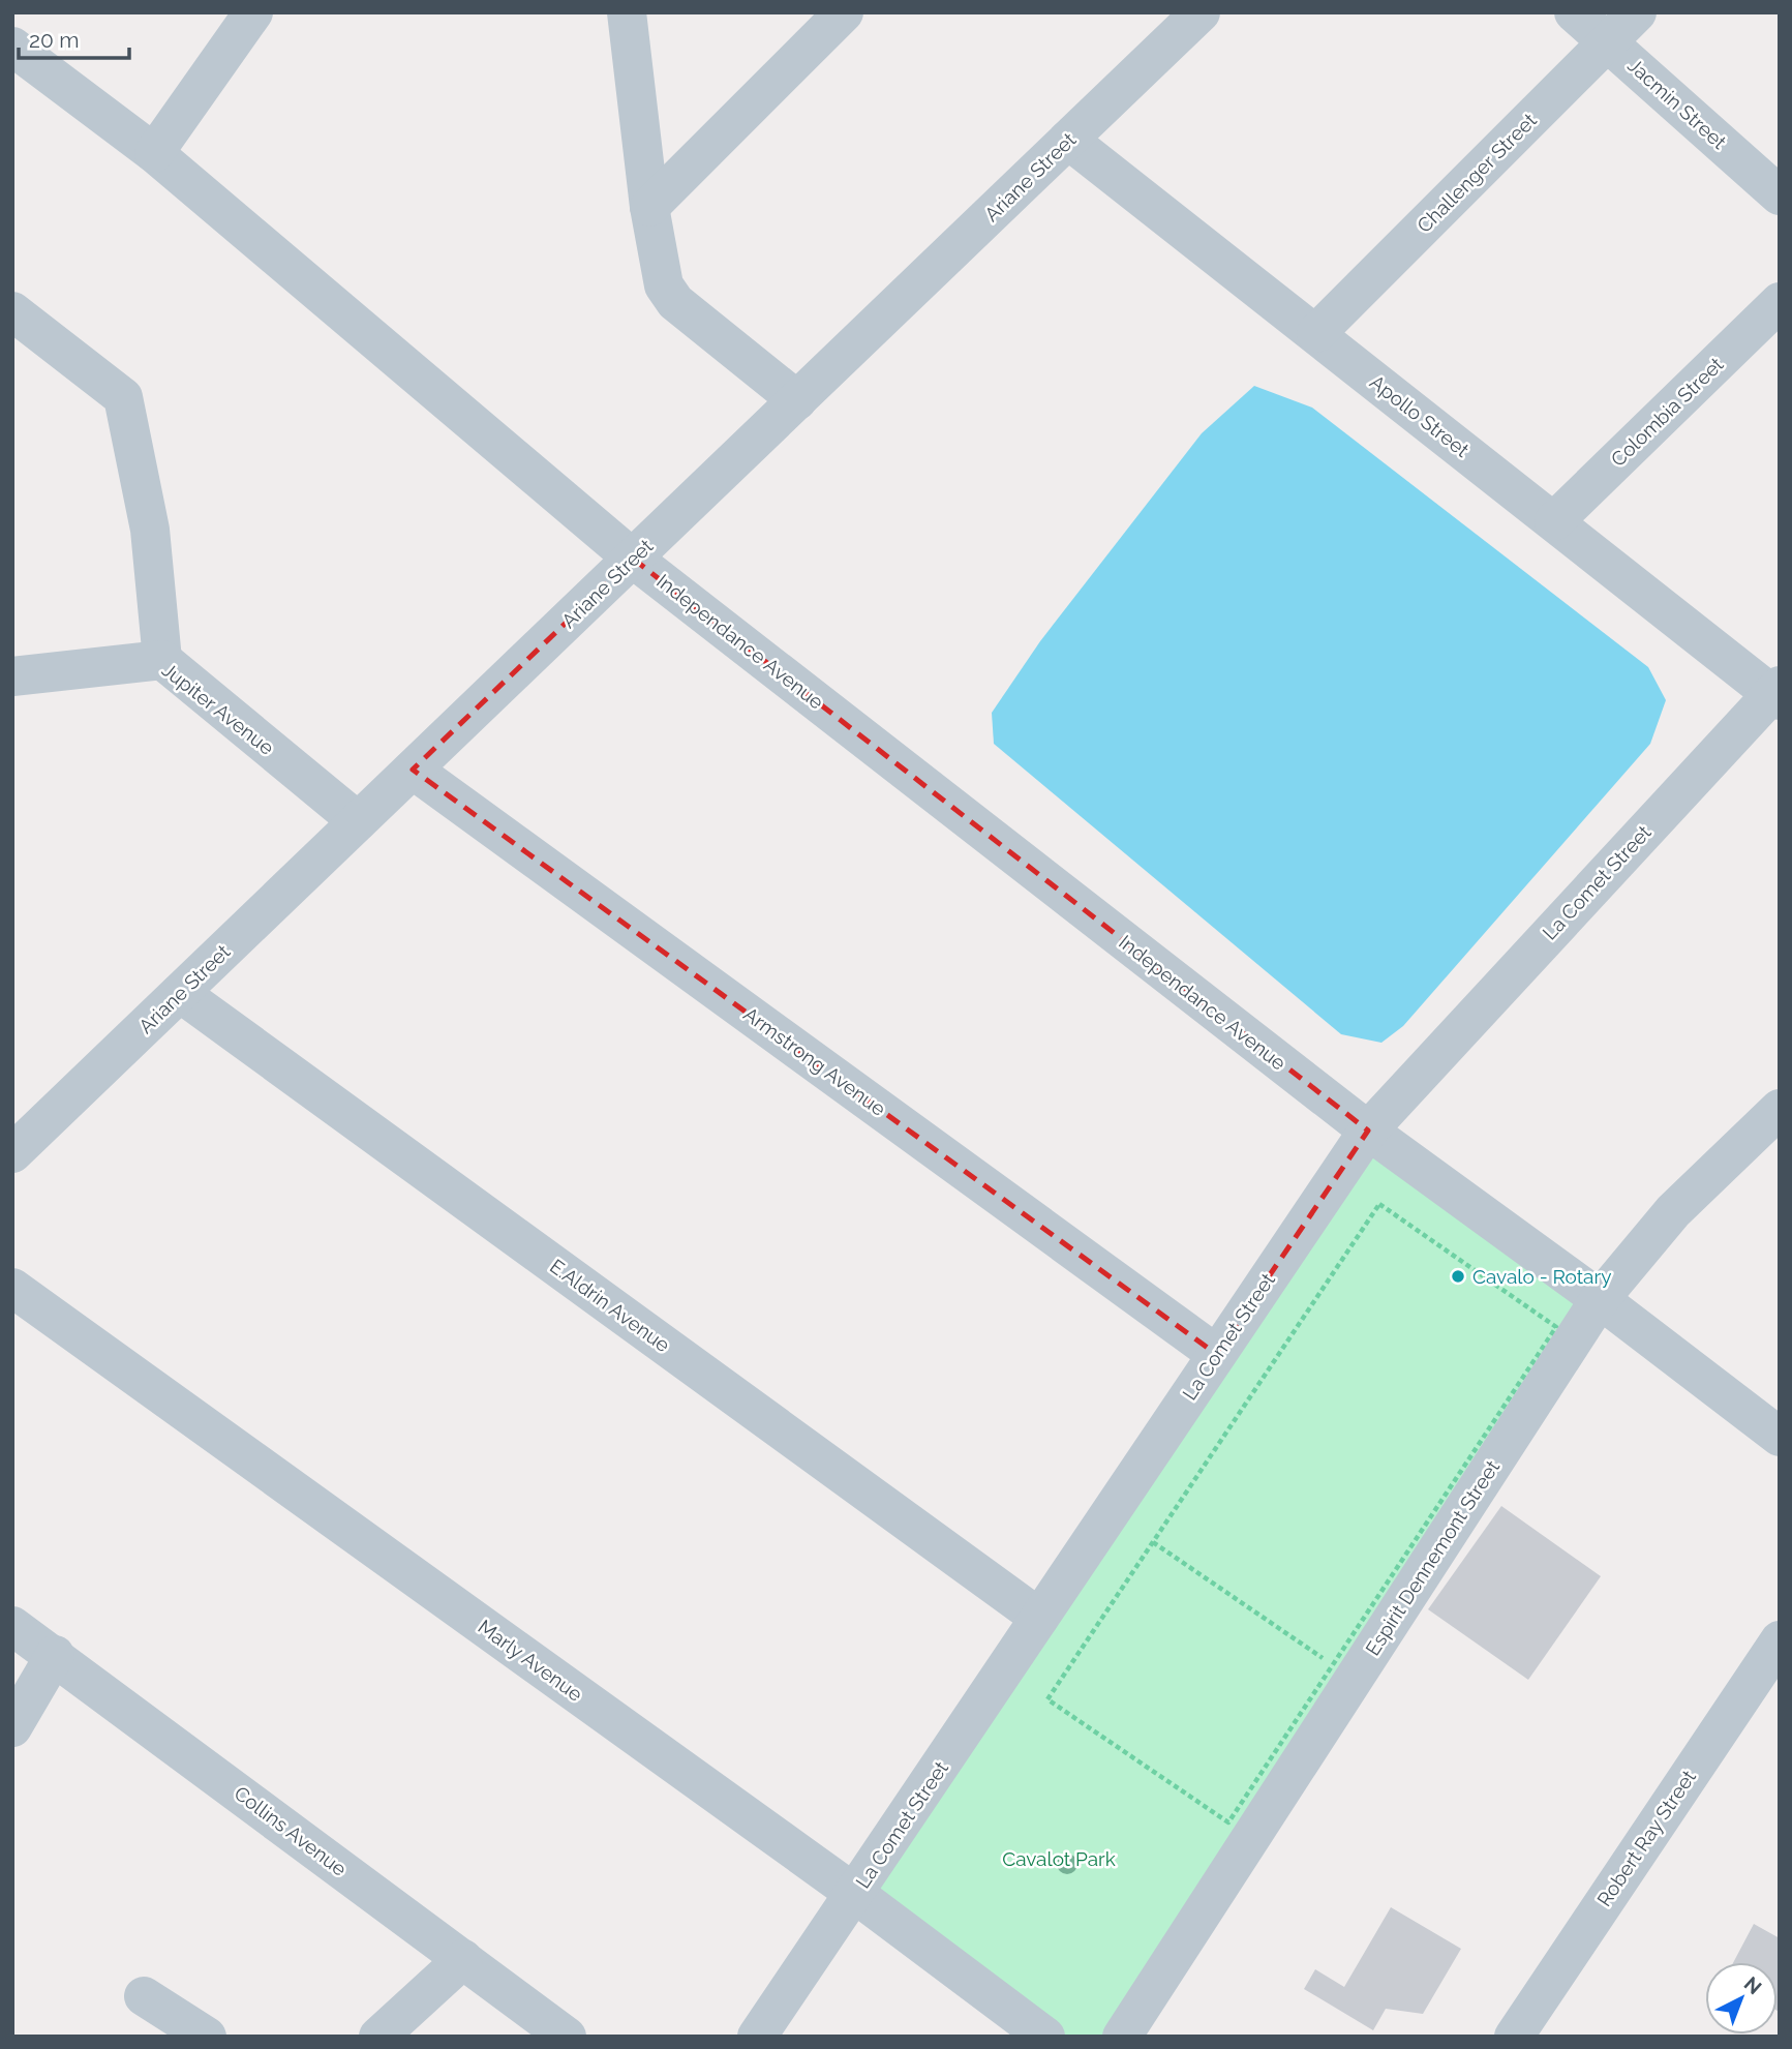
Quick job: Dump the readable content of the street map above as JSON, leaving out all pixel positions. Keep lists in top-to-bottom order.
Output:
{
  "streets": {
    "street": [
      "Jacmin Street",
      "Challenger Street",
      "Ariane Street",
      "Colombia Street",
      "Apollo Street",
      "Independance Avenue",
      "Jupiter Avenue",
      "La Comet Street",
      "Armstrong Avenue",
      "E.Aldrin Avenue",
      "Espirit Dennemont Street",
      "Marly Avenue",
      "Collins Avenue",
      "Robert Ray Street"
    ]
  },
  "crossings": [
    ["Jacmin Street", "Challenger Street"],
    ["Challenger Street", "Apollo Street"],
    ["Ariane Street", "Apollo Street"],
    ["Ariane Street", "Independance Avenue"],
    ["Ariane Street", "Jupiter Avenue"],
    ["Ariane Street", "Armstrong Avenue"],
    ["Ariane Street", "E.Aldrin Avenue"],
    ["Colombia Street", "Apollo Street"],
    ["Apollo Street", "La Comet Street"],
    ["Independance Avenue", "La Comet Street"],
    ["Independance Avenue", "Espirit Dennemont Street"],
    ["La Comet Street", "Armstrong Avenue"],
    ["La Comet Street", "E.Aldrin Avenue"],
    ["La Comet Street", "Marly Avenue"]
  ],
  "parks": ["Cavalot Park"],
  "places": ["Cavalo - Rotary"],
  "scale_bar": "20 m",
  "north": "top right"
}
